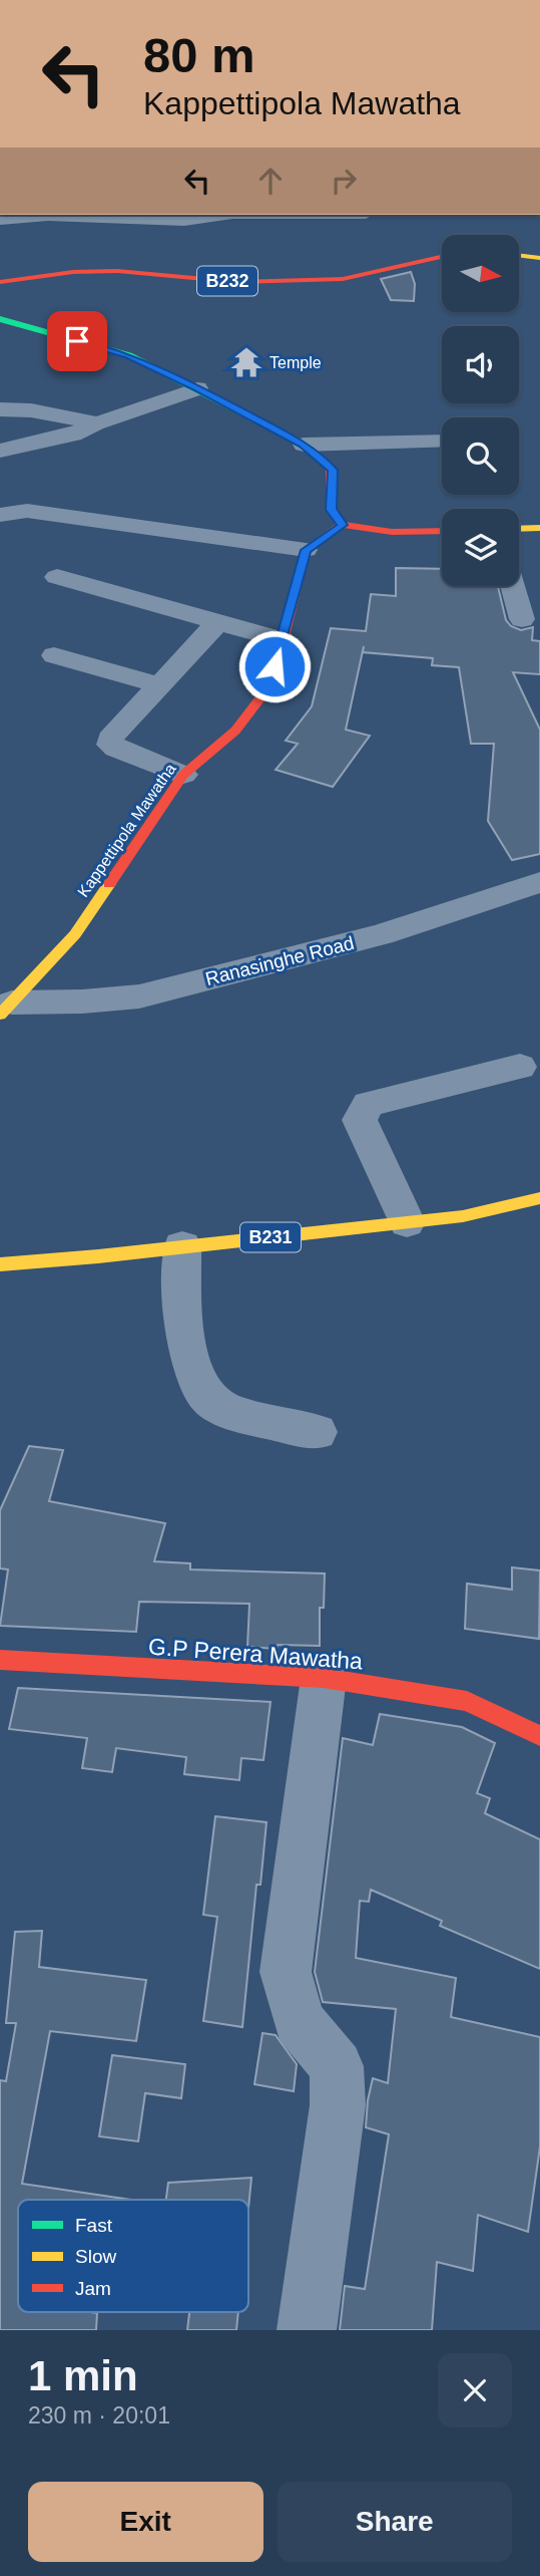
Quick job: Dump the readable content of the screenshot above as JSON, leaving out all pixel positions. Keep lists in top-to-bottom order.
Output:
{
  "streets": {
    "street": [
      "B232",
      "Kappettipola Mawatha",
      "Ranasinghe Road",
      "B231",
      "G.P Perera Mawatha"
    ]
  },
  "crossings": [
    ["Kappettipola Mawatha", "Ranasinghe Road"]
  ],
  "places": {
    "temple": ["Temple"]
  },
  "legend": ["Fast", "Slow", "Jam"],
  "north": "right",
  "page": {
    "turn": ["80 m", "Kappettipola Mawatha"],
    "heading": ["1 min", "230 m · 20:01"],
    "buttons": ["Exit", "Share"]
  }
}
